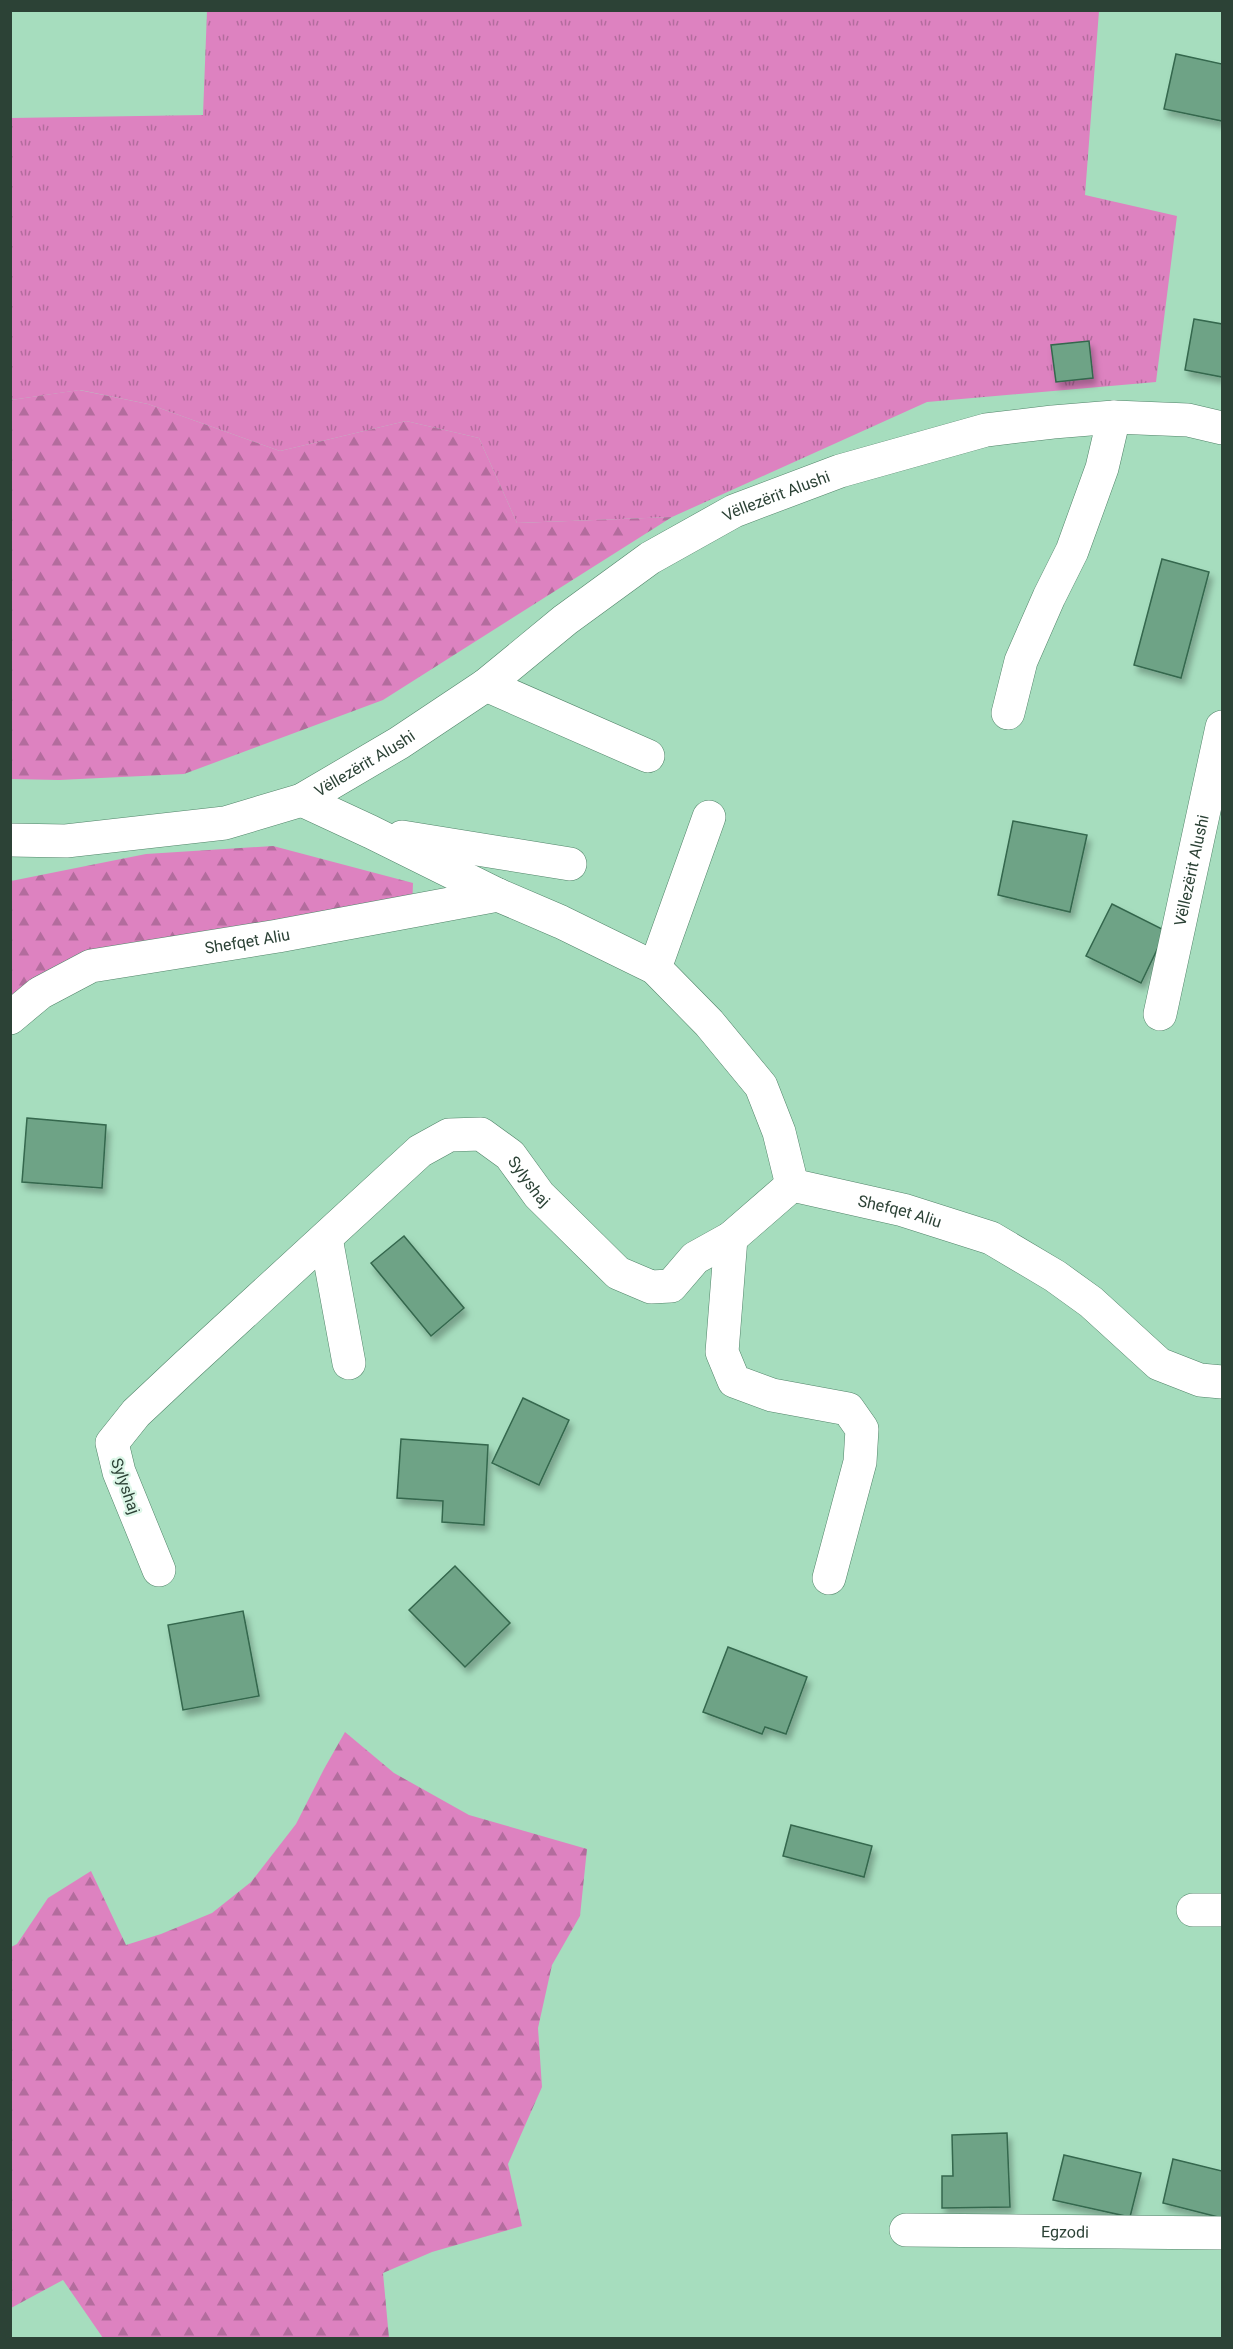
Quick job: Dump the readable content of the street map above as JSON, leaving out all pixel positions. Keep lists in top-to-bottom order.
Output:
{
  "streets": {
    "street": [
      "Vëllezërit Alushi",
      "Shefqet Aliu",
      "Sylyshaj",
      "Egzodi"
    ]
  },
  "crossings": [
    ["Shefqet Aliu", "Sylyshaj"]
  ]
}
